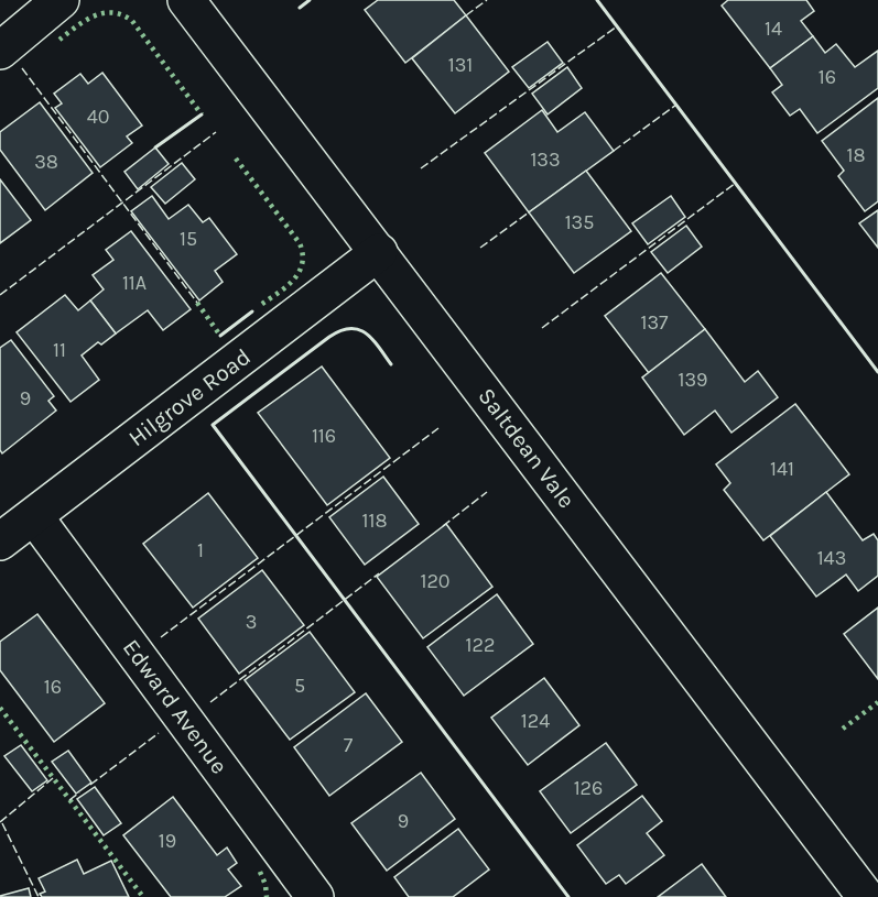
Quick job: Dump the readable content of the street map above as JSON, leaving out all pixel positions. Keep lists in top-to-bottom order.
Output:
{
  "streets": {
    "street": ["Hilgrove Road", "Saltdean Vale", "Edward Avenue"]
  },
  "crossings": [
    ["Hilgrove Road", "Saltdean Vale"],
    ["Hilgrove Road", "Edward Avenue"]
  ],
  "house_numbers": [
    "14",
    "131",
    "16",
    "40",
    "18",
    "133",
    "38",
    "135",
    "15",
    "11A",
    "137",
    "11",
    "139",
    "9",
    "116",
    "141",
    "118",
    "1",
    "143",
    "120",
    "3",
    "122",
    "5",
    "16",
    "124",
    "7",
    "126",
    "9",
    "19"
  ]
}
